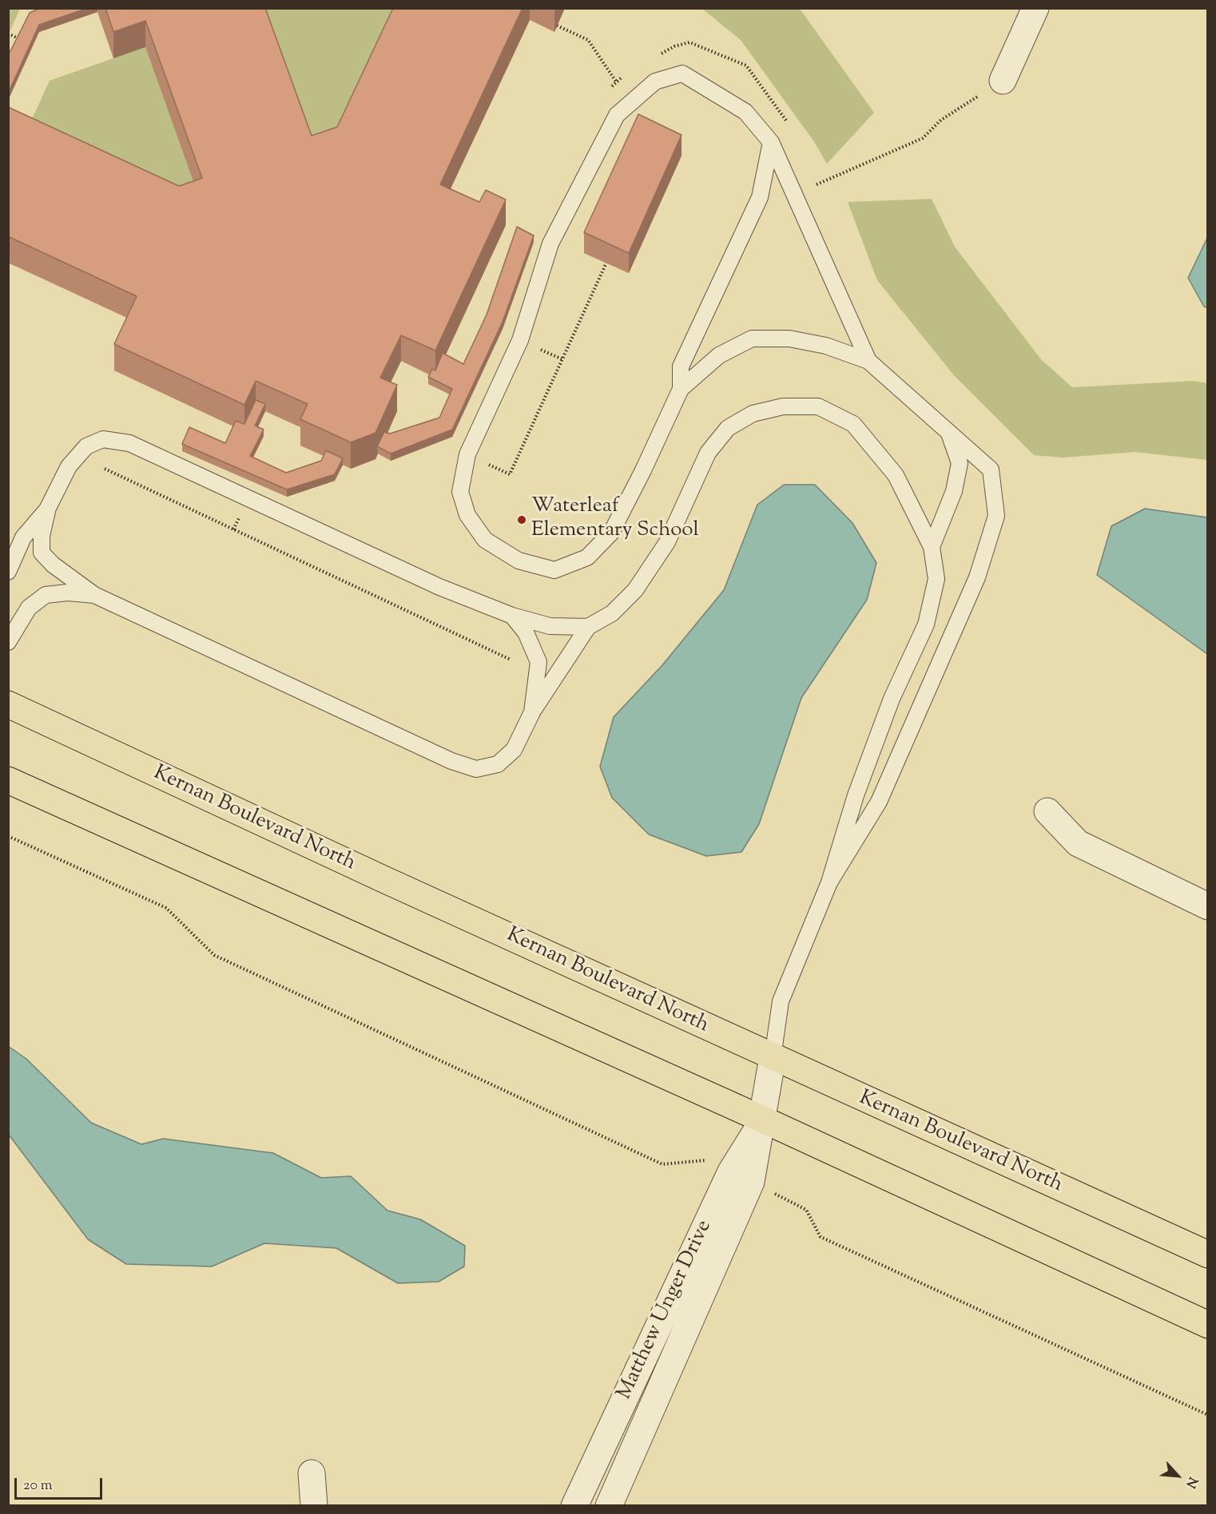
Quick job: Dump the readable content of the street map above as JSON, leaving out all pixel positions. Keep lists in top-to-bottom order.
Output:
{
  "streets": {
    "main road": ["Kernan Boulevard North"],
    "street": ["Matthew Unger Drive"]
  },
  "crossings": [
    ["Kernan Boulevard North", "Matthew Unger Drive"]
  ],
  "places": ["Waterleaf Elementary School"],
  "scale_bar": "20 m",
  "north": "bottom right"
}
